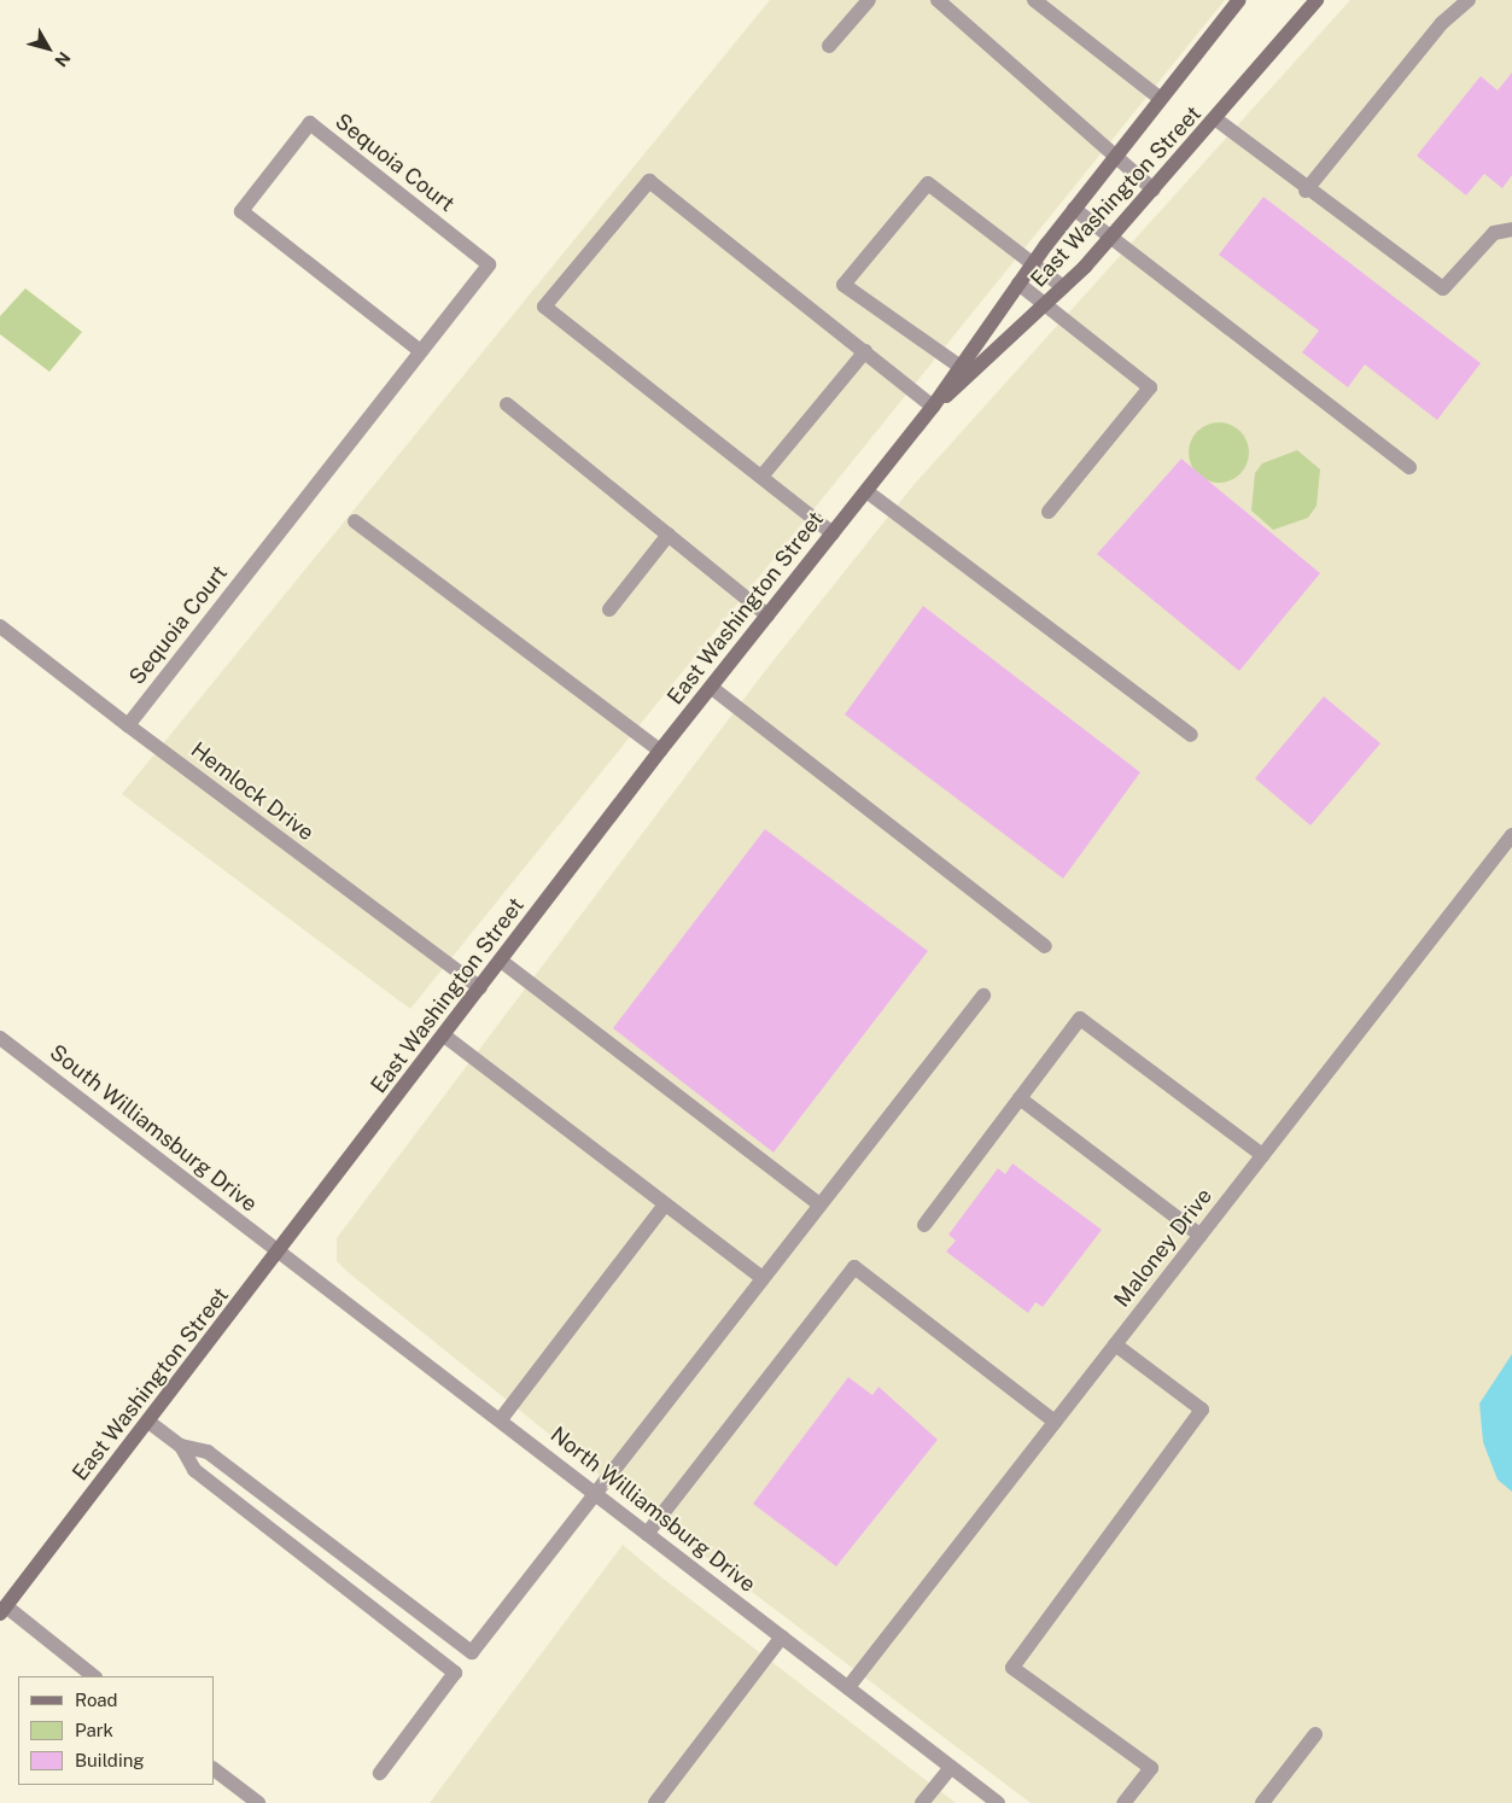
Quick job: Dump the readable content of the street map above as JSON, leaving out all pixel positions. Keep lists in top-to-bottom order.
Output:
{
  "streets": {
    "main road": ["East Washington Street"],
    "street": [
      "Sequoia Court",
      "Hemlock Drive",
      "South Williamsburg Drive",
      "Maloney Drive",
      "North Williamsburg Drive"
    ]
  },
  "crossings": [
    ["Sequoia Court", "Hemlock Drive"],
    ["East Washington Street", "Hemlock Drive"],
    ["East Washington Street", "South Williamsburg Drive"],
    ["East Washington Street", "North Williamsburg Drive"],
    ["South Williamsburg Drive", "North Williamsburg Drive"],
    ["Maloney Drive", "North Williamsburg Drive"]
  ],
  "legend": ["Road", "Park", "Building"],
  "north": "bottom right"
}
